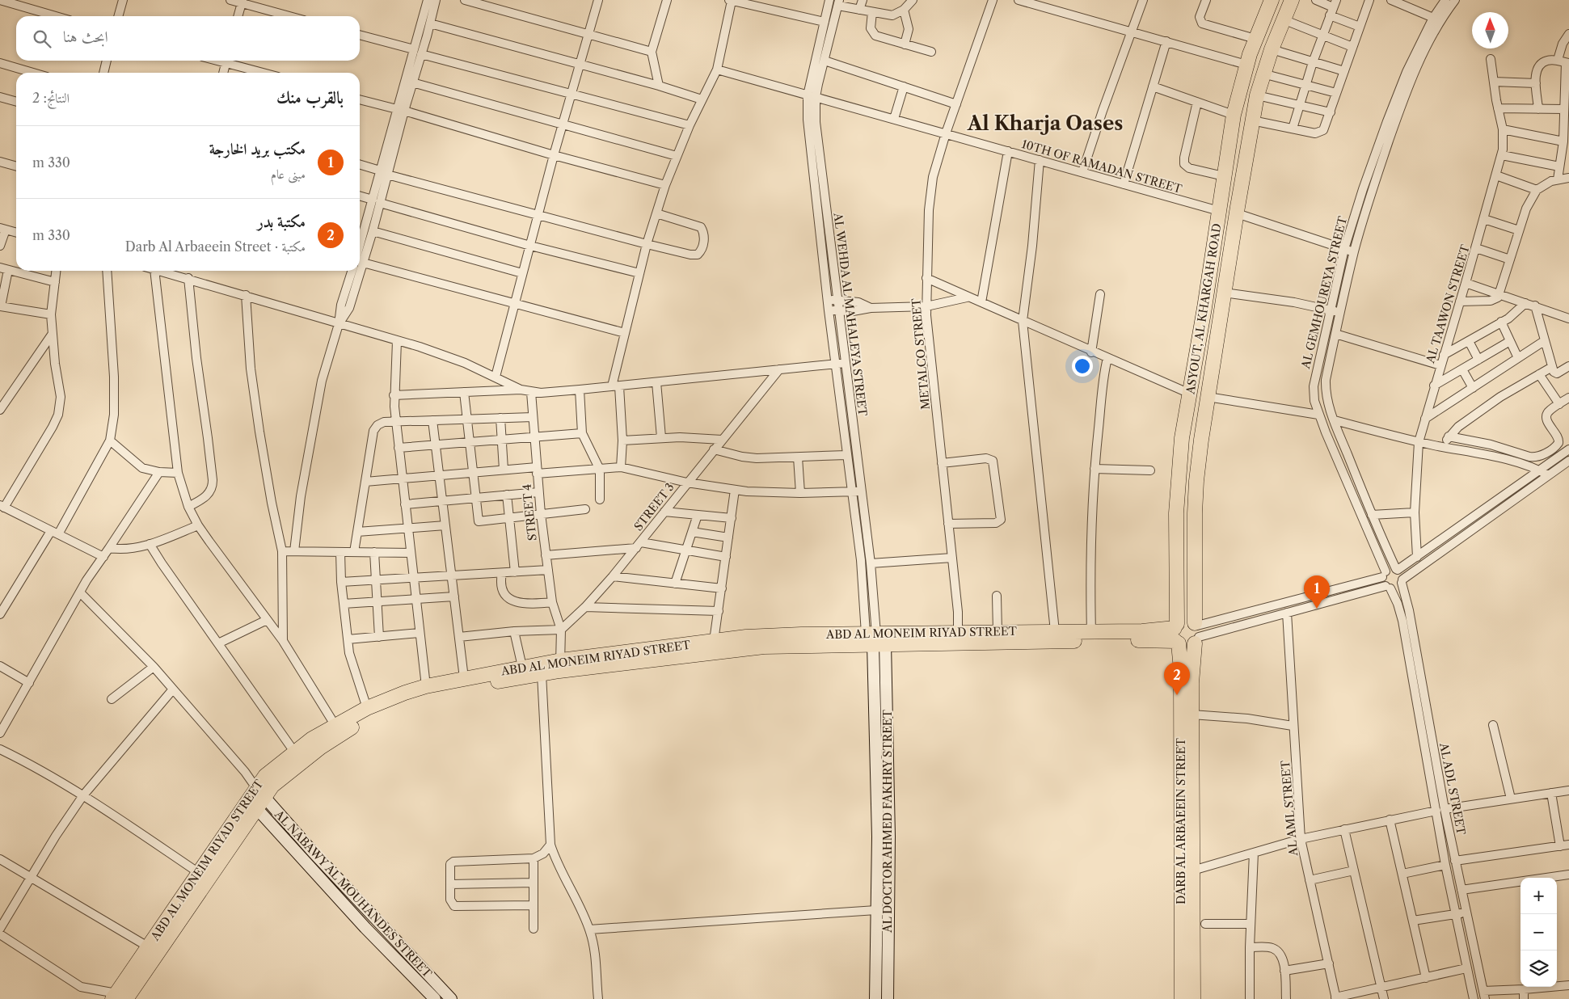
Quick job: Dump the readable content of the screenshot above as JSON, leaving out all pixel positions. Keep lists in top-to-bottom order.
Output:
{
  "streets": {
    "highway": ["ASYOUT, AL KHARGAH ROAD", "ABD AL MONEIM RIYAD STREET", "DARB AL ARBAEEIN STREET"],
    "street": [
      "10TH OF RAMADAN STREET",
      "AL GEMHOUREYA STREET",
      "AL TAAWON STREET",
      "AL WEHDA AL MAHALEYA STREET",
      "METALCO STREET",
      "STREET 3",
      "STREET 4",
      "AL ADL STREET",
      "AL AML STREET",
      "AL DOCTOR AHMED FAKHRY STREET",
      "AL NABAWY AL MOUHANDES STREET"
    ]
  },
  "crossings": [
    ["10TH OF RAMADAN STREET", "ASYOUT, AL KHARGAH ROAD"],
    ["10TH OF RAMADAN STREET", "AL WEHDA AL MAHALEYA STREET"],
    ["10TH OF RAMADAN STREET", "METALCO STREET"],
    ["AL GEMHOUREYA STREET", "AL ADL STREET"],
    ["ASYOUT, AL KHARGAH ROAD", "ABD AL MONEIM RIYAD STREET"],
    ["ASYOUT, AL KHARGAH ROAD", "DARB AL ARBAEEIN STREET"],
    ["AL WEHDA AL MAHALEYA STREET", "ABD AL MONEIM RIYAD STREET"],
    ["AL WEHDA AL MAHALEYA STREET", "AL DOCTOR AHMED FAKHRY STREET"],
    ["METALCO STREET", "ABD AL MONEIM RIYAD STREET"],
    ["STREET 3", "STREET 4"],
    ["ABD AL MONEIM RIYAD STREET", "AL DOCTOR AHMED FAKHRY STREET"],
    ["ABD AL MONEIM RIYAD STREET", "DARB AL ARBAEEIN STREET"],
    ["ABD AL MONEIM RIYAD STREET", "AL NABAWY AL MOUHANDES STREET"]
  ],
  "districts": ["Al Kharja Oases"],
  "north": "top",
  "page": {
    "search": "ابحث هنا",
    "heading": ["بالقرب منك", "النتائج: 2"],
    "list": [
      {
        "mark": "1",
        "name": "مكتب بريد الخارجة",
        "note": "مبنى عام",
        "value": "330 m"
      },
      {
        "mark": "2",
        "name": "مكتبة بدر",
        "note": "مكتبة · Darb Al Arbaeein Street",
        "value": "330 m"
      }
    ],
    "pins": ["1", "2"],
    "map_buttons": ["+", "−"]
  }
}
